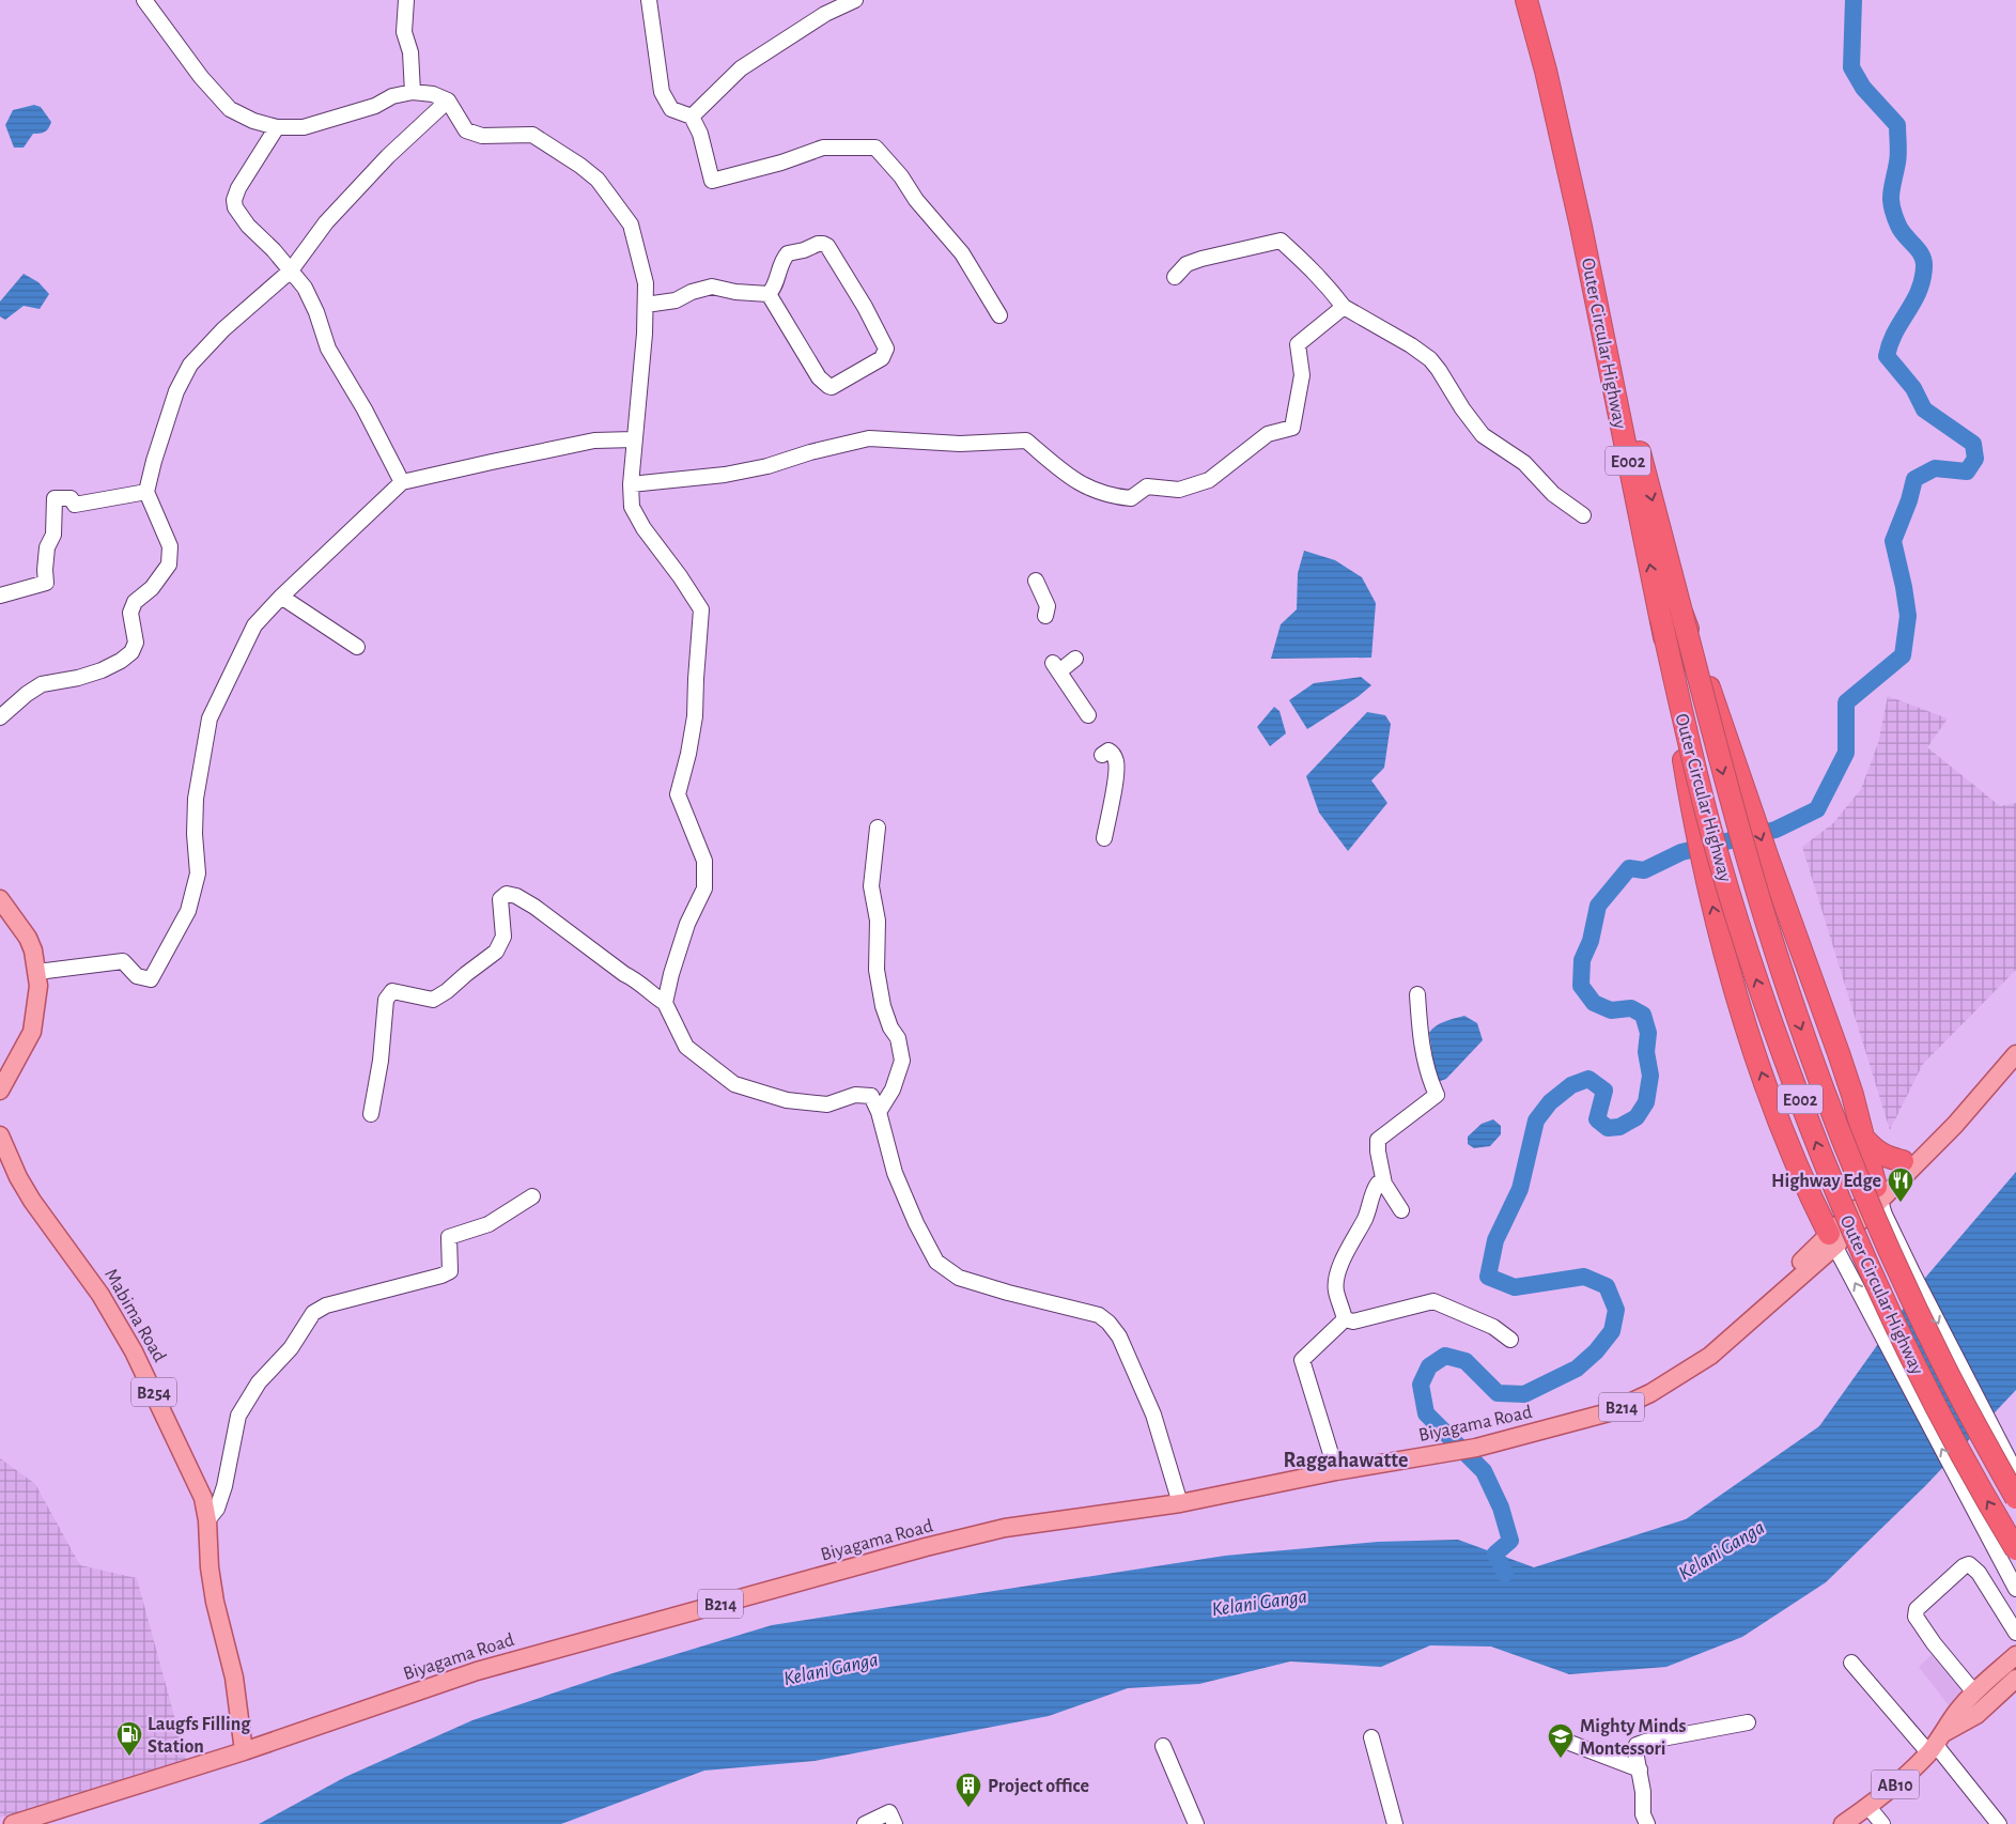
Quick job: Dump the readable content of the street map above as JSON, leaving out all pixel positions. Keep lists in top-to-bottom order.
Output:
{
  "streets": {
    "highway": ["Outer Circular Highway", "E002"],
    "main road": [
      "Mabima Road",
      "B254",
      "B214",
      "Biyagama Road",
      "AB10"
    ]
  },
  "crossings": [
    ["Mabima Road", "Biyagama Road"]
  ],
  "districts": ["Raggahawatte"],
  "water": ["Kelani Ganga"],
  "places": {
    "restaurant": ["Highway Edge"],
    "fuel station": ["Laugfs Filling Station"],
    "school or university": ["Mighty Minds Montessori"],
    "building": ["Project office"]
  }
}
